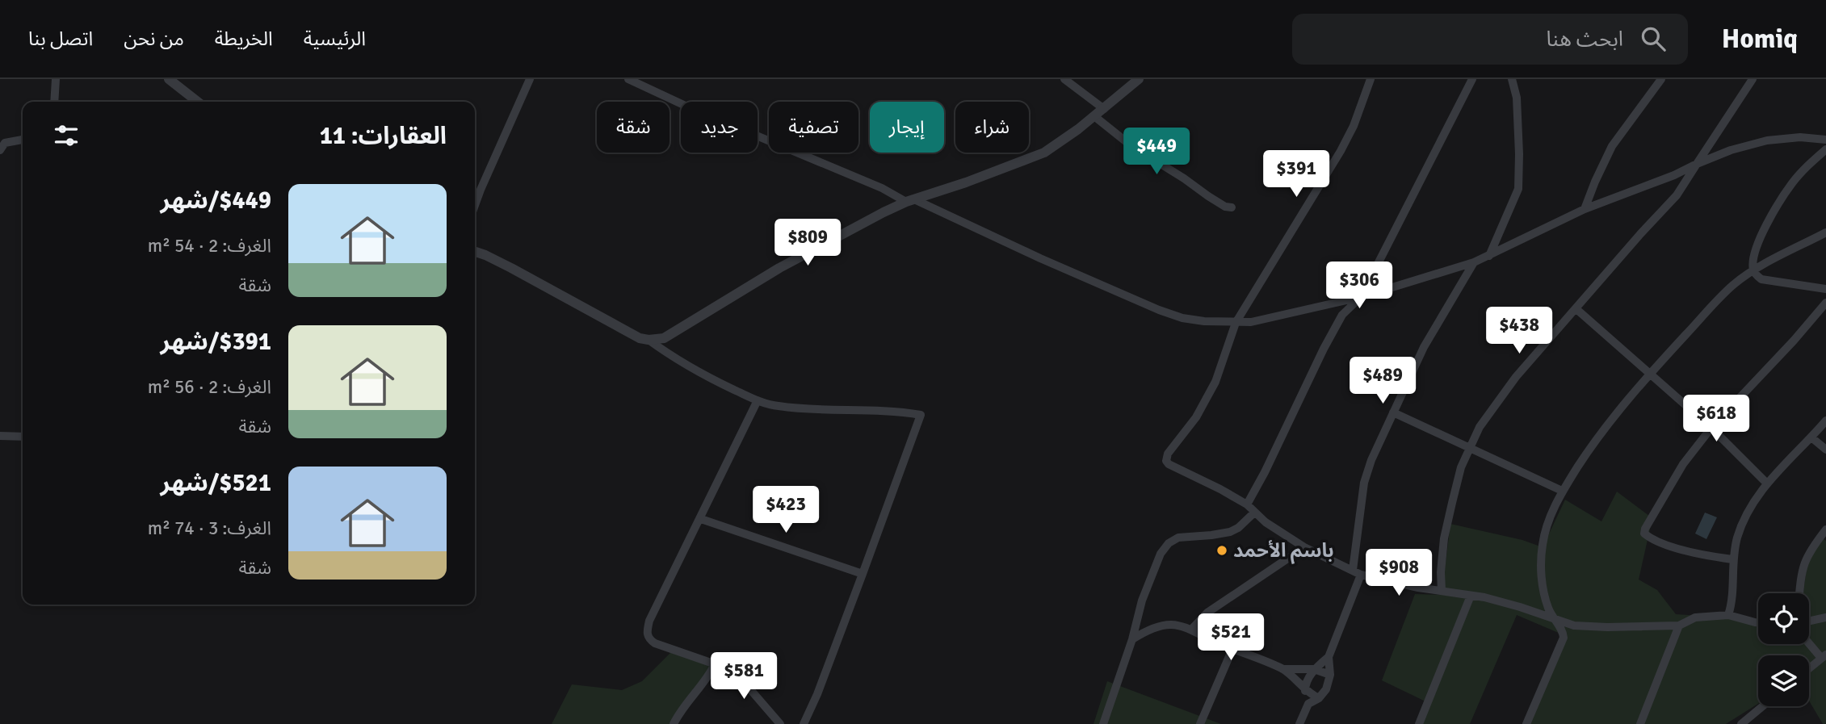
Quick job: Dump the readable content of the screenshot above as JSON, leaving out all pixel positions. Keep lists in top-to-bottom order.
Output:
{
  "places": ["باسم الأحمد"],
  "page": {
    "header": "Homiq",
    "search": "ابحث هنا",
    "nav": [
      "الرئيسية",
      "الخريطة",
      "من نحن",
      "اتصل بنا"
    ],
    "chip": [
      "شراء",
      "إيجار",
      "تصفية",
      "جديد",
      "شقة"
    ],
    "heading": "العقارات: 11",
    "price": [
      "$449",
      "$391",
      "$809",
      "$306",
      "$438",
      "$489",
      "$618",
      "$423",
      "$908",
      "$521",
      "$581"
    ],
    "list": [
      {
        "name": "$449/شهر",
        "note": "الغرف: 2 · 54 m² · شقة"
      },
      {
        "name": "$391/شهر",
        "note": "الغرف: 2 · 56 m² · شقة"
      },
      {
        "name": "$521/شهر",
        "note": "الغرف: 3 · 74 m² · شقة"
      }
    ]
  }
}
